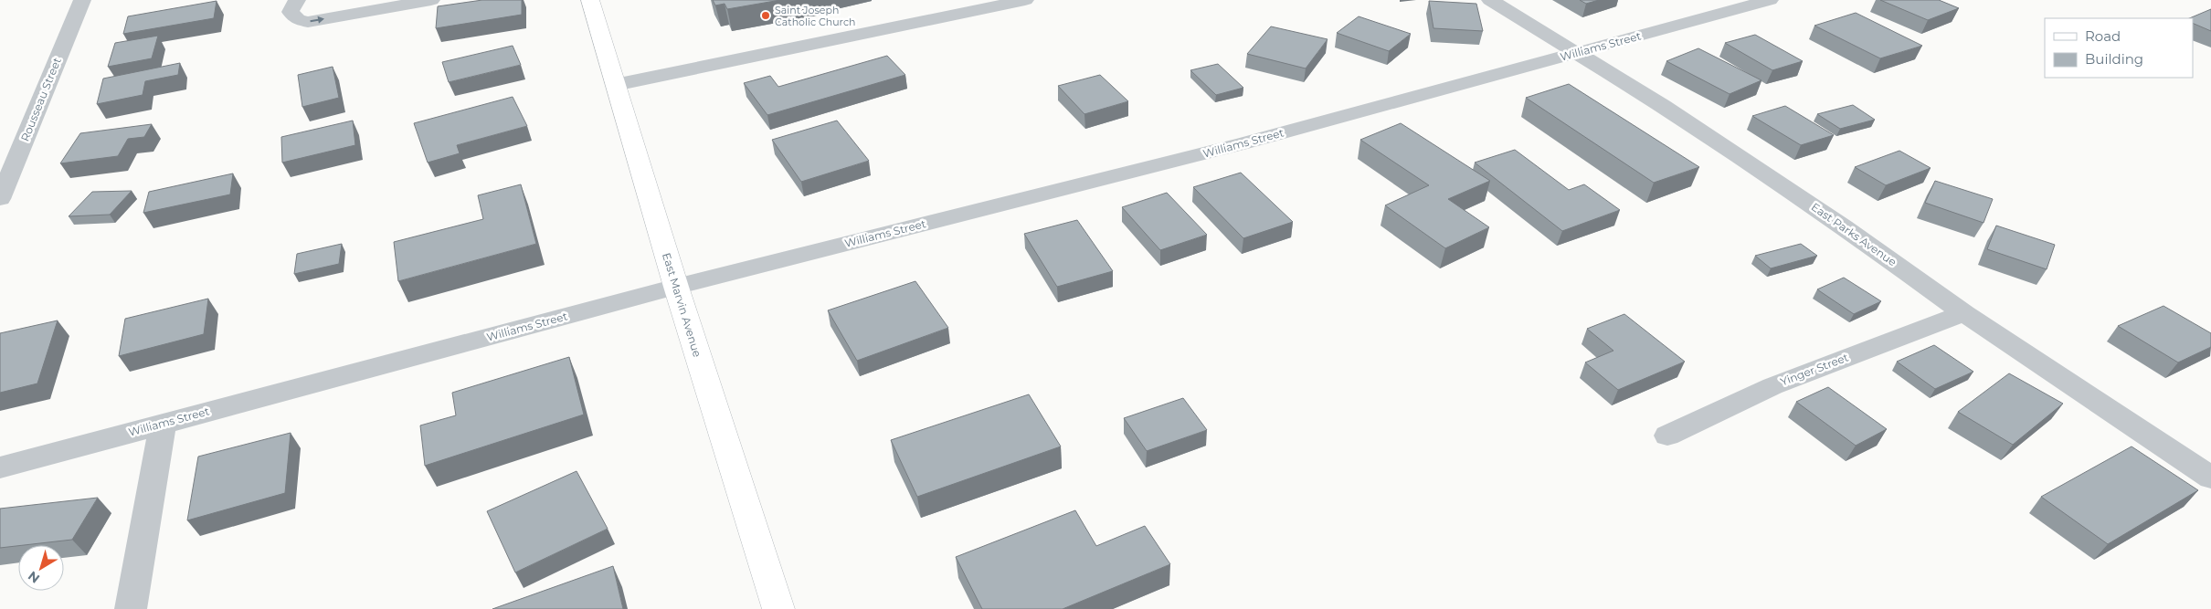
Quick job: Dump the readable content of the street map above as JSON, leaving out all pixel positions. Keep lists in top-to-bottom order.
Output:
{
  "streets": {
    "main road": ["East Marvin Avenue"],
    "street": [
      "Williams Street",
      "Rousseau Street",
      "East Parks Avenue",
      "Yinger Street"
    ]
  },
  "crossings": [
    ["Williams Street", "East Parks Avenue"],
    ["Williams Street", "East Marvin Avenue"],
    ["East Parks Avenue", "Yinger Street"]
  ],
  "places": ["Saint Joseph Catholic Church"],
  "legend": ["Road", "Building"],
  "north": "bottom left"
}
